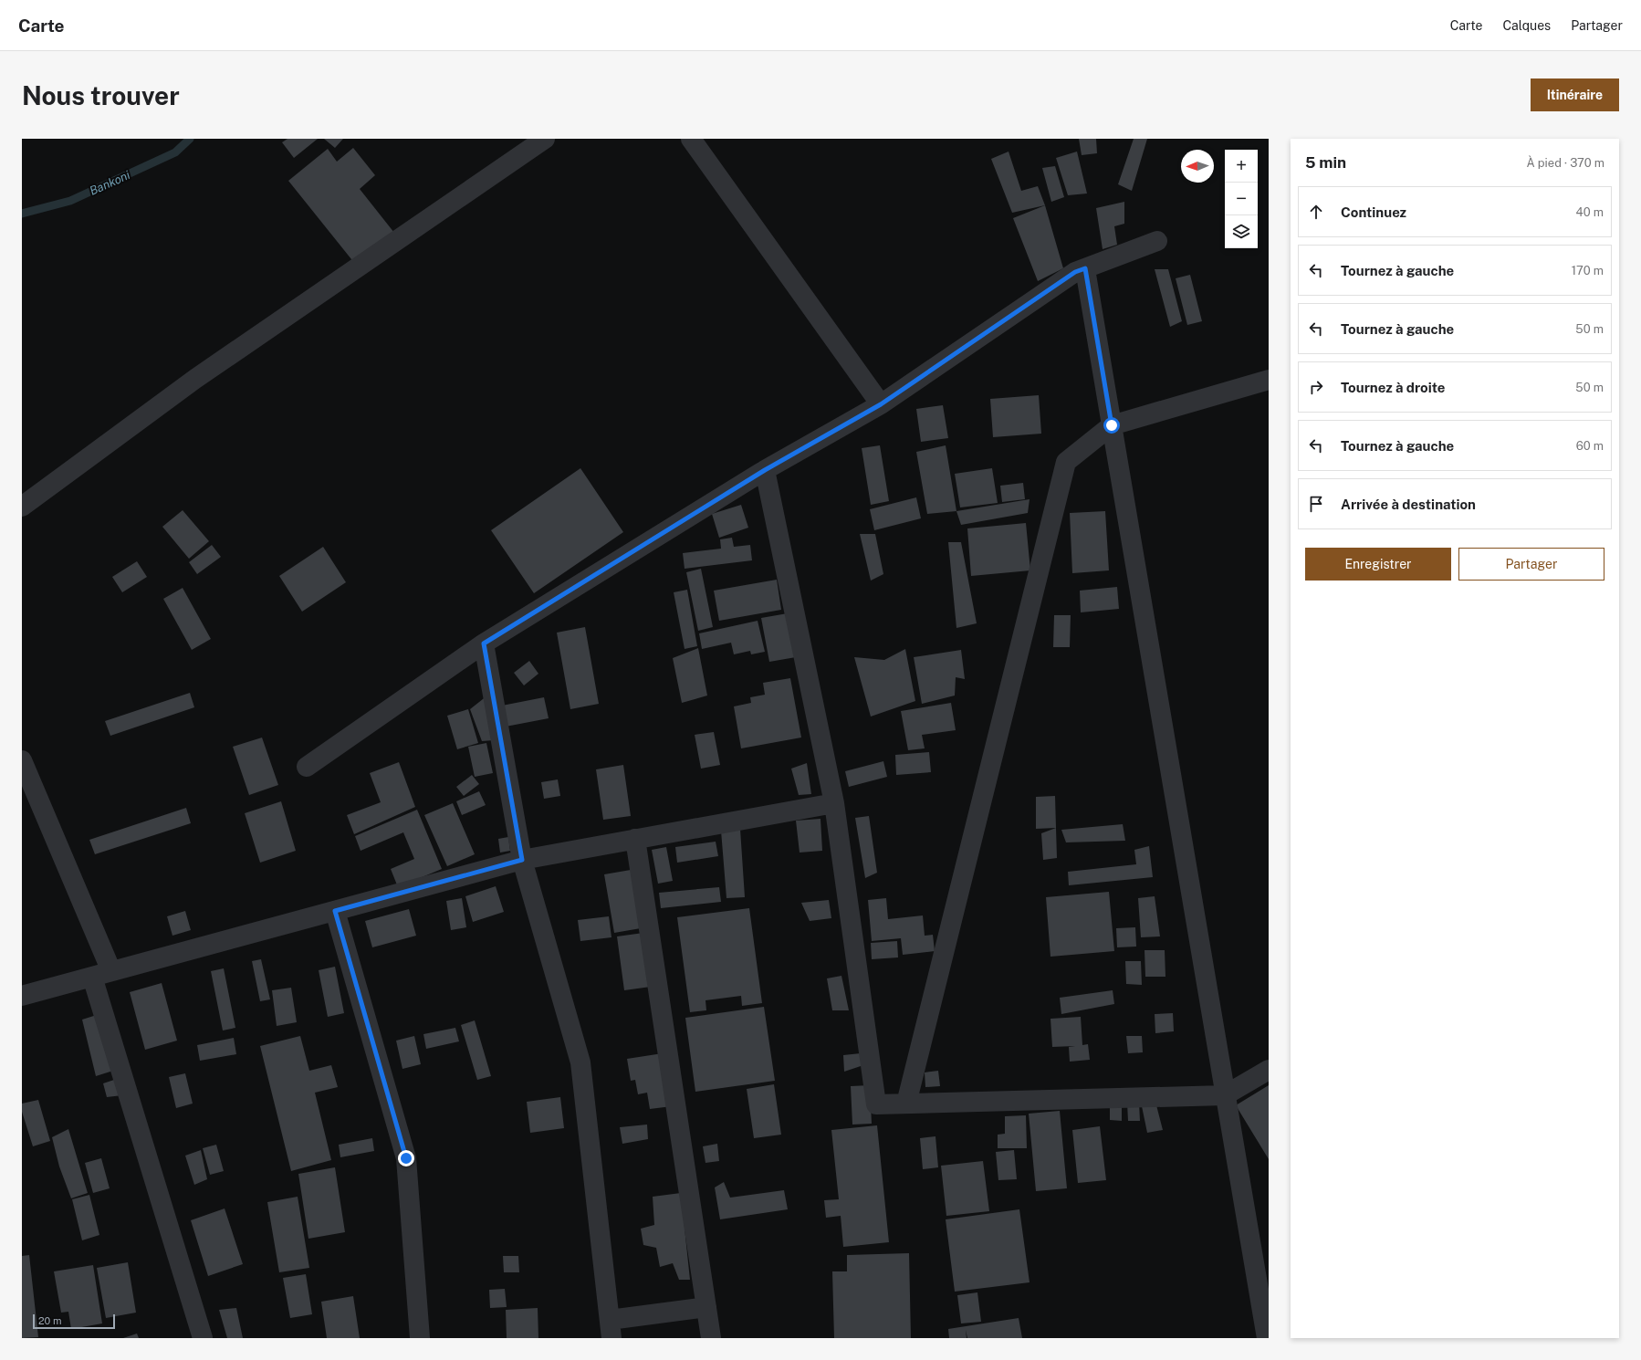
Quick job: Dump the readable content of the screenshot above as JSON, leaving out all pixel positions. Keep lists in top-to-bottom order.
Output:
{
  "water": ["Bankoni"],
  "scale_bar": "20 m",
  "north": "left",
  "page": {
    "header": "Carte",
    "nav": ["Carte", "Calques", "Partager"],
    "buttons": [
      "Itinéraire",
      ["Enregistrer", "Partager"]
    ],
    "title": "Nous trouver",
    "heading": ["5 min", "À pied · 370 m"],
    "map_buttons": ["+", "−"],
    "list": [
      ["Continuez", "40 m"],
      ["Tournez à gauche", "170 m"],
      ["Tournez à gauche", "50 m"],
      ["Tournez à droite", "50 m"],
      ["Tournez à gauche", "60 m"],
      "Arrivée à destination"
    ],
    "scale": "20 m"
  }
}
